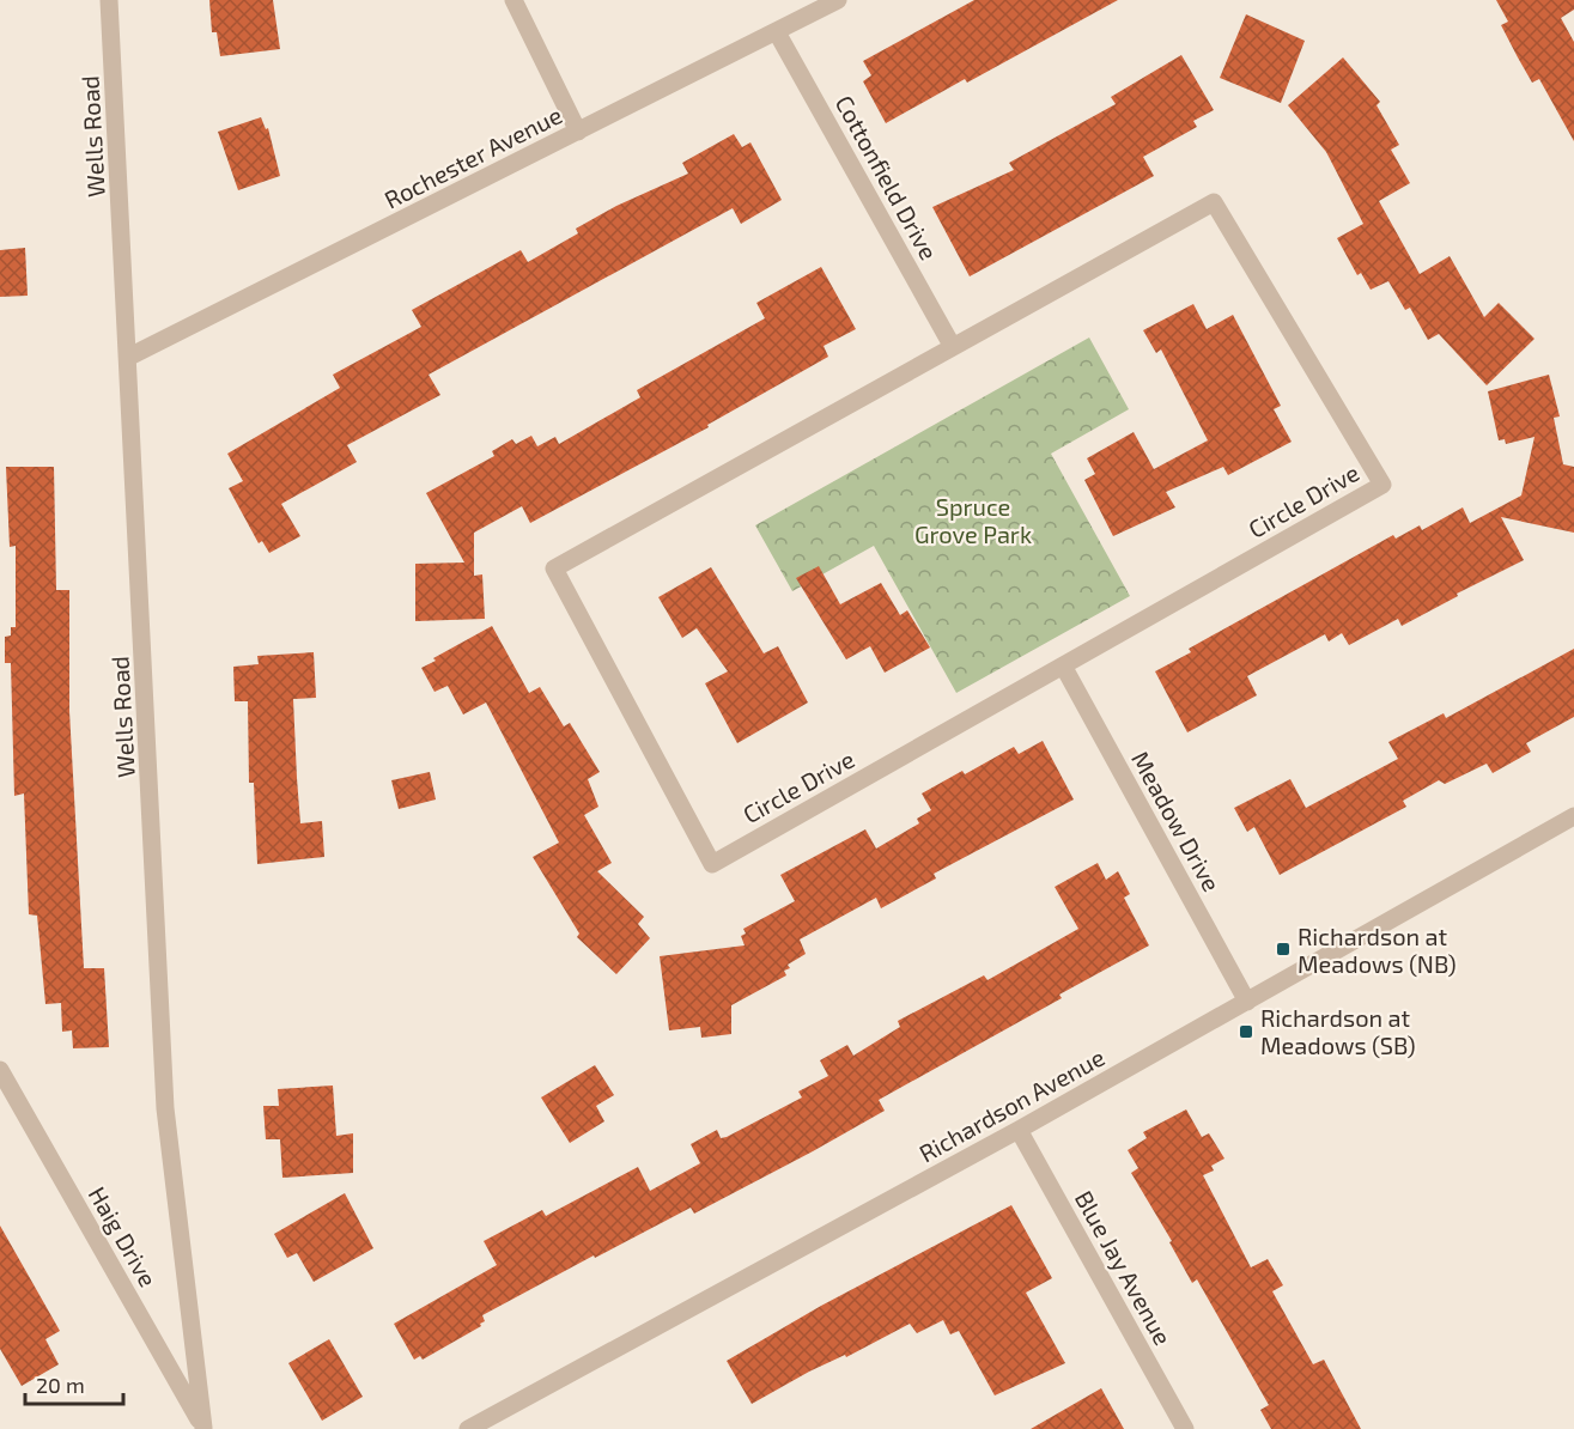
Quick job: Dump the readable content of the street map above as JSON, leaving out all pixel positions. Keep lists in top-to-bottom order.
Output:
{
  "streets": {
    "street": [
      "Wells Road",
      "Rochester Avenue",
      "Cottonfield Drive",
      "Circle Drive",
      "Meadow Drive",
      "Richardson Avenue",
      "Haig Drive",
      "Blue Jay Avenue"
    ]
  },
  "crossings": [
    ["Wells Road", "Rochester Avenue"],
    ["Wells Road", "Haig Drive"],
    ["Rochester Avenue", "Cottonfield Drive"],
    ["Cottonfield Drive", "Circle Drive"],
    ["Circle Drive", "Meadow Drive"],
    ["Meadow Drive", "Richardson Avenue"],
    ["Richardson Avenue", "Blue Jay Avenue"]
  ],
  "parks": ["Spruce Grove Park"],
  "places": {
    "transit": ["Richardson at Meadows (NB)", "Richardson at Meadows (SB)"]
  },
  "scale_bar": "20 m"
}
